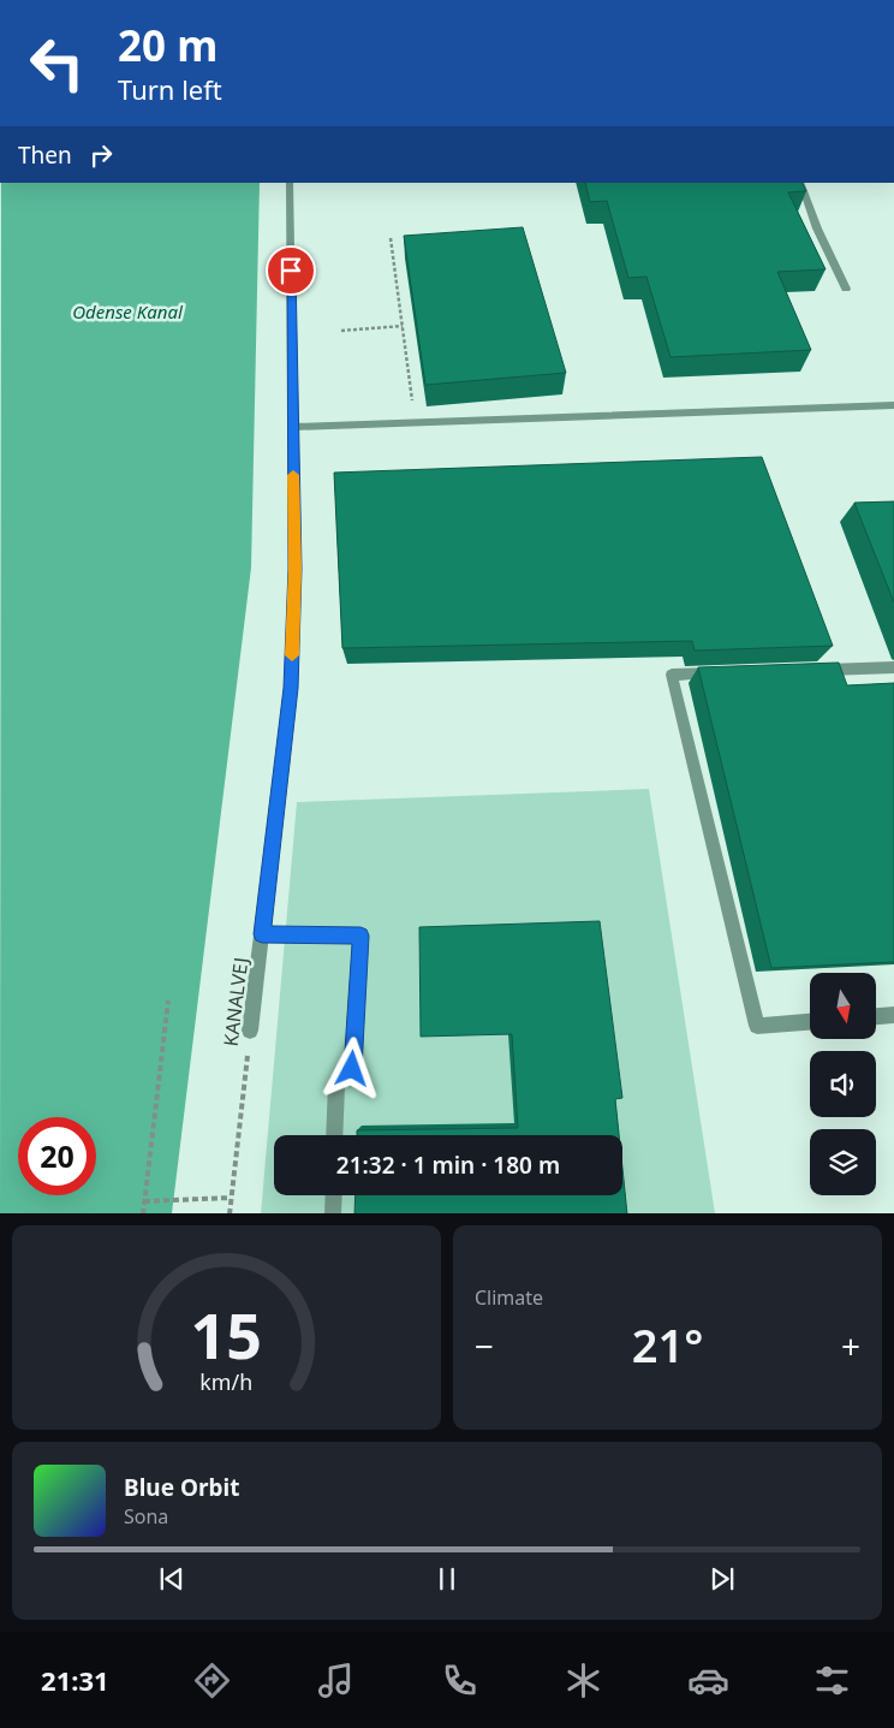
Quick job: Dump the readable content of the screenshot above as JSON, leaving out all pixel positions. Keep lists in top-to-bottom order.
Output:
{
  "streets": {
    "street": ["KANALVEJ"]
  },
  "water": ["Odense Kanal"],
  "north": "bottom",
  "page": {
    "turn": ["20 m", "Turn left"],
    "then": "Then",
    "limit": "20",
    "trip": "21:32 · 1 min · 180 m",
    "tile": "Climate",
    "heat": ["−", "21°", "+"],
    "song": ["Blue Orbit", "Sona"],
    "tabs": "21:31",
    "gauge": ["15", "km/h"]
  }
}
